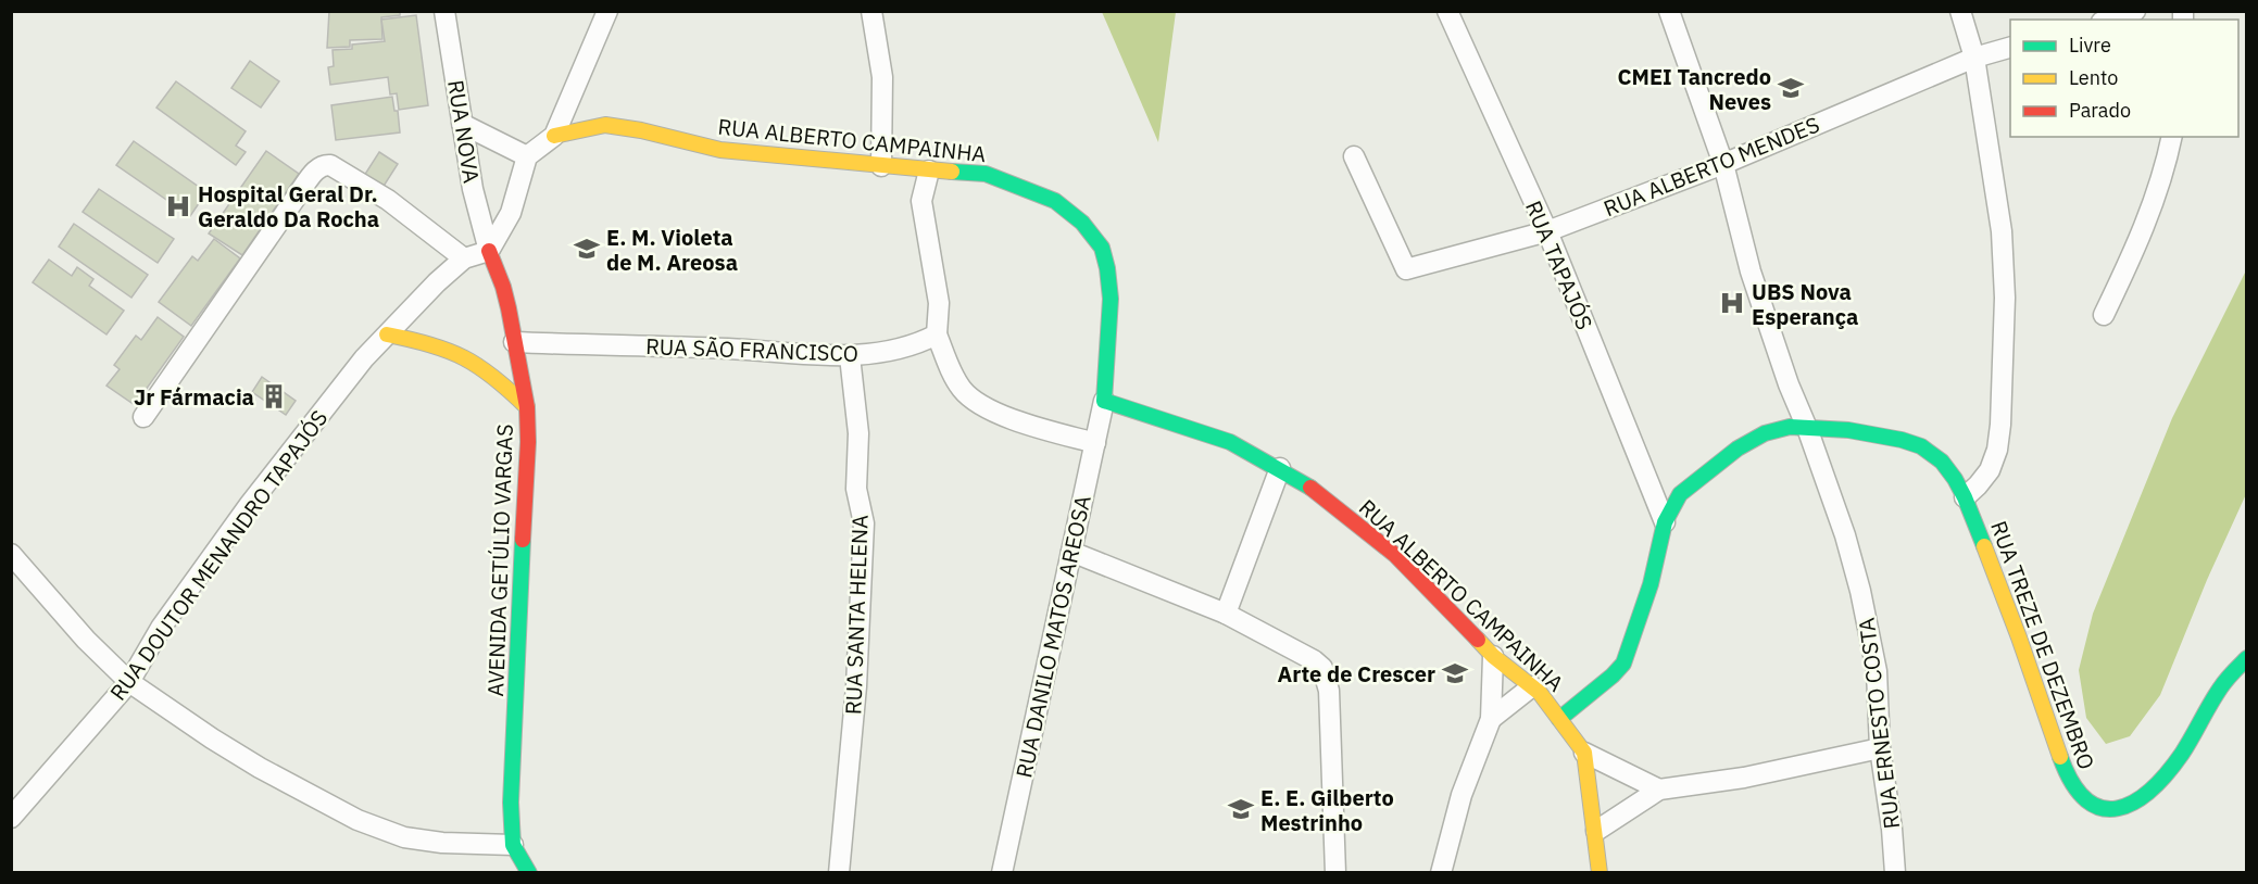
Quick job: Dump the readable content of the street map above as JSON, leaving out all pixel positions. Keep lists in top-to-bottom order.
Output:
{
  "streets": {
    "street": [
      "RUA NOVA",
      "RUA ALBERTO CAMPAINHA",
      "RUA ALBERTO MENDES",
      "RUA TAPAJÓS",
      "RUA SÃO FRANCISCO",
      "RUA DOUTOR MENANDRO TAPAJÓS",
      "AVENIDA GETÚLIO VARGAS",
      "RUA SANTA HELENA",
      "RUA DANILO MATOS AREOSA",
      "RUA TREZE DE DEZEMBRO",
      "RUA ERNESTO COSTA"
    ]
  },
  "crossings": [
    ["RUA NOVA", "RUA DOUTOR MENANDRO TAPAJÓS"],
    ["RUA NOVA", "AVENIDA GETÚLIO VARGAS"],
    ["RUA ALBERTO CAMPAINHA", "RUA DANILO MATOS AREOSA"],
    ["RUA ALBERTO CAMPAINHA", "RUA TREZE DE DEZEMBRO"],
    ["RUA ALBERTO MENDES", "RUA TAPAJÓS"],
    ["RUA ALBERTO MENDES", "RUA ERNESTO COSTA"],
    ["RUA TAPAJÓS", "RUA TREZE DE DEZEMBRO"],
    ["RUA SÃO FRANCISCO", "AVENIDA GETÚLIO VARGAS"],
    ["RUA SÃO FRANCISCO", "RUA SANTA HELENA"],
    ["RUA DOUTOR MENANDRO TAPAJÓS", "AVENIDA GETÚLIO VARGAS"],
    ["RUA TREZE DE DEZEMBRO", "RUA ERNESTO COSTA"]
  ],
  "places": {
    "school or university": [
      "CMEI Tancredo Neves",
      "E. M. Violeta de M. Areosa",
      "Arte de Crescer",
      "E. E. Gilberto Mestrinho"
    ],
    "hospital": ["Hospital Geral Dr. Geraldo Da Rocha", "UBS Nova Esperança"],
    "building": ["Jr Fármacia"]
  },
  "legend": ["Livre", "Lento", "Parado"]
}
